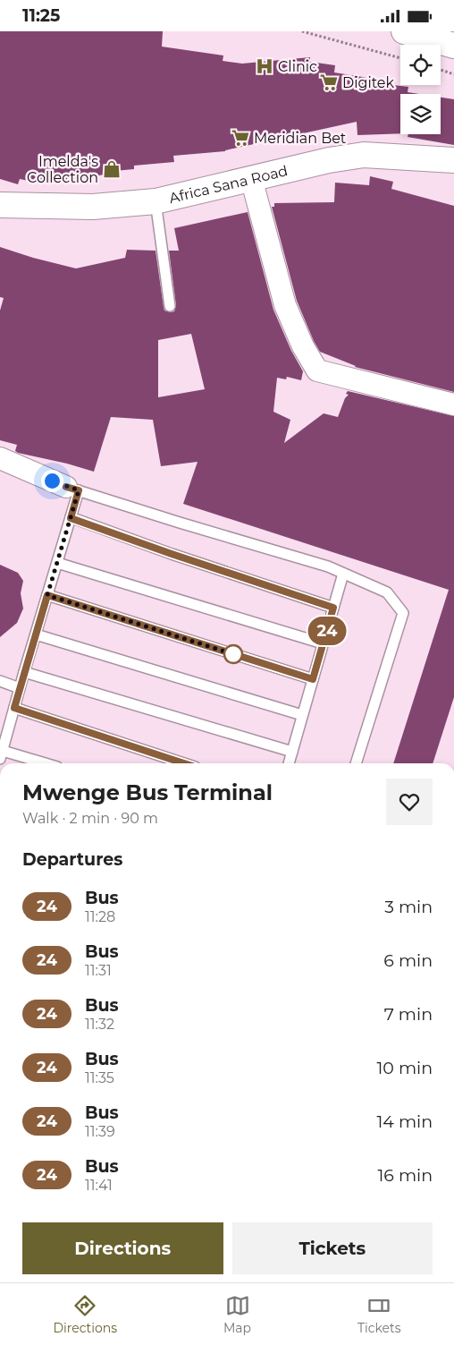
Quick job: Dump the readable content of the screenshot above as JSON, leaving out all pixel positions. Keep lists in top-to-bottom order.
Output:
{
  "streets": {
    "main road": ["Africa Sana Road"]
  },
  "places": {
    "hospital": ["Clinic"],
    "supermarket": ["Digitek", "Meridian Bet"],
    "shop": ["Imelda's Collection"]
  },
  "lines": ["bus line 24"],
  "page": {
    "status": "11:25",
    "on_map": "24",
    "heading": [
      ["Mwenge Bus Terminal", "Walk · 2 min · 90 m"],
      "Departures"
    ],
    "list": [
      {
        "mark": "24",
        "name": "Bus",
        "note": "11:28",
        "value": "3 min"
      },
      {
        "mark": "24",
        "name": "Bus",
        "note": "11:31",
        "value": "6 min"
      },
      {
        "mark": "24",
        "name": "Bus",
        "note": "11:32",
        "value": "7 min"
      },
      {
        "mark": "24",
        "name": "Bus",
        "note": "11:35",
        "value": "10 min"
      },
      {
        "mark": "24",
        "name": "Bus",
        "note": "11:39",
        "value": "14 min"
      },
      {
        "mark": "24",
        "name": "Bus",
        "note": "11:41",
        "value": "16 min"
      }
    ],
    "buttons": ["Directions", "Tickets"],
    "tabs": ["Directions", "Map", "Tickets"]
  }
}
